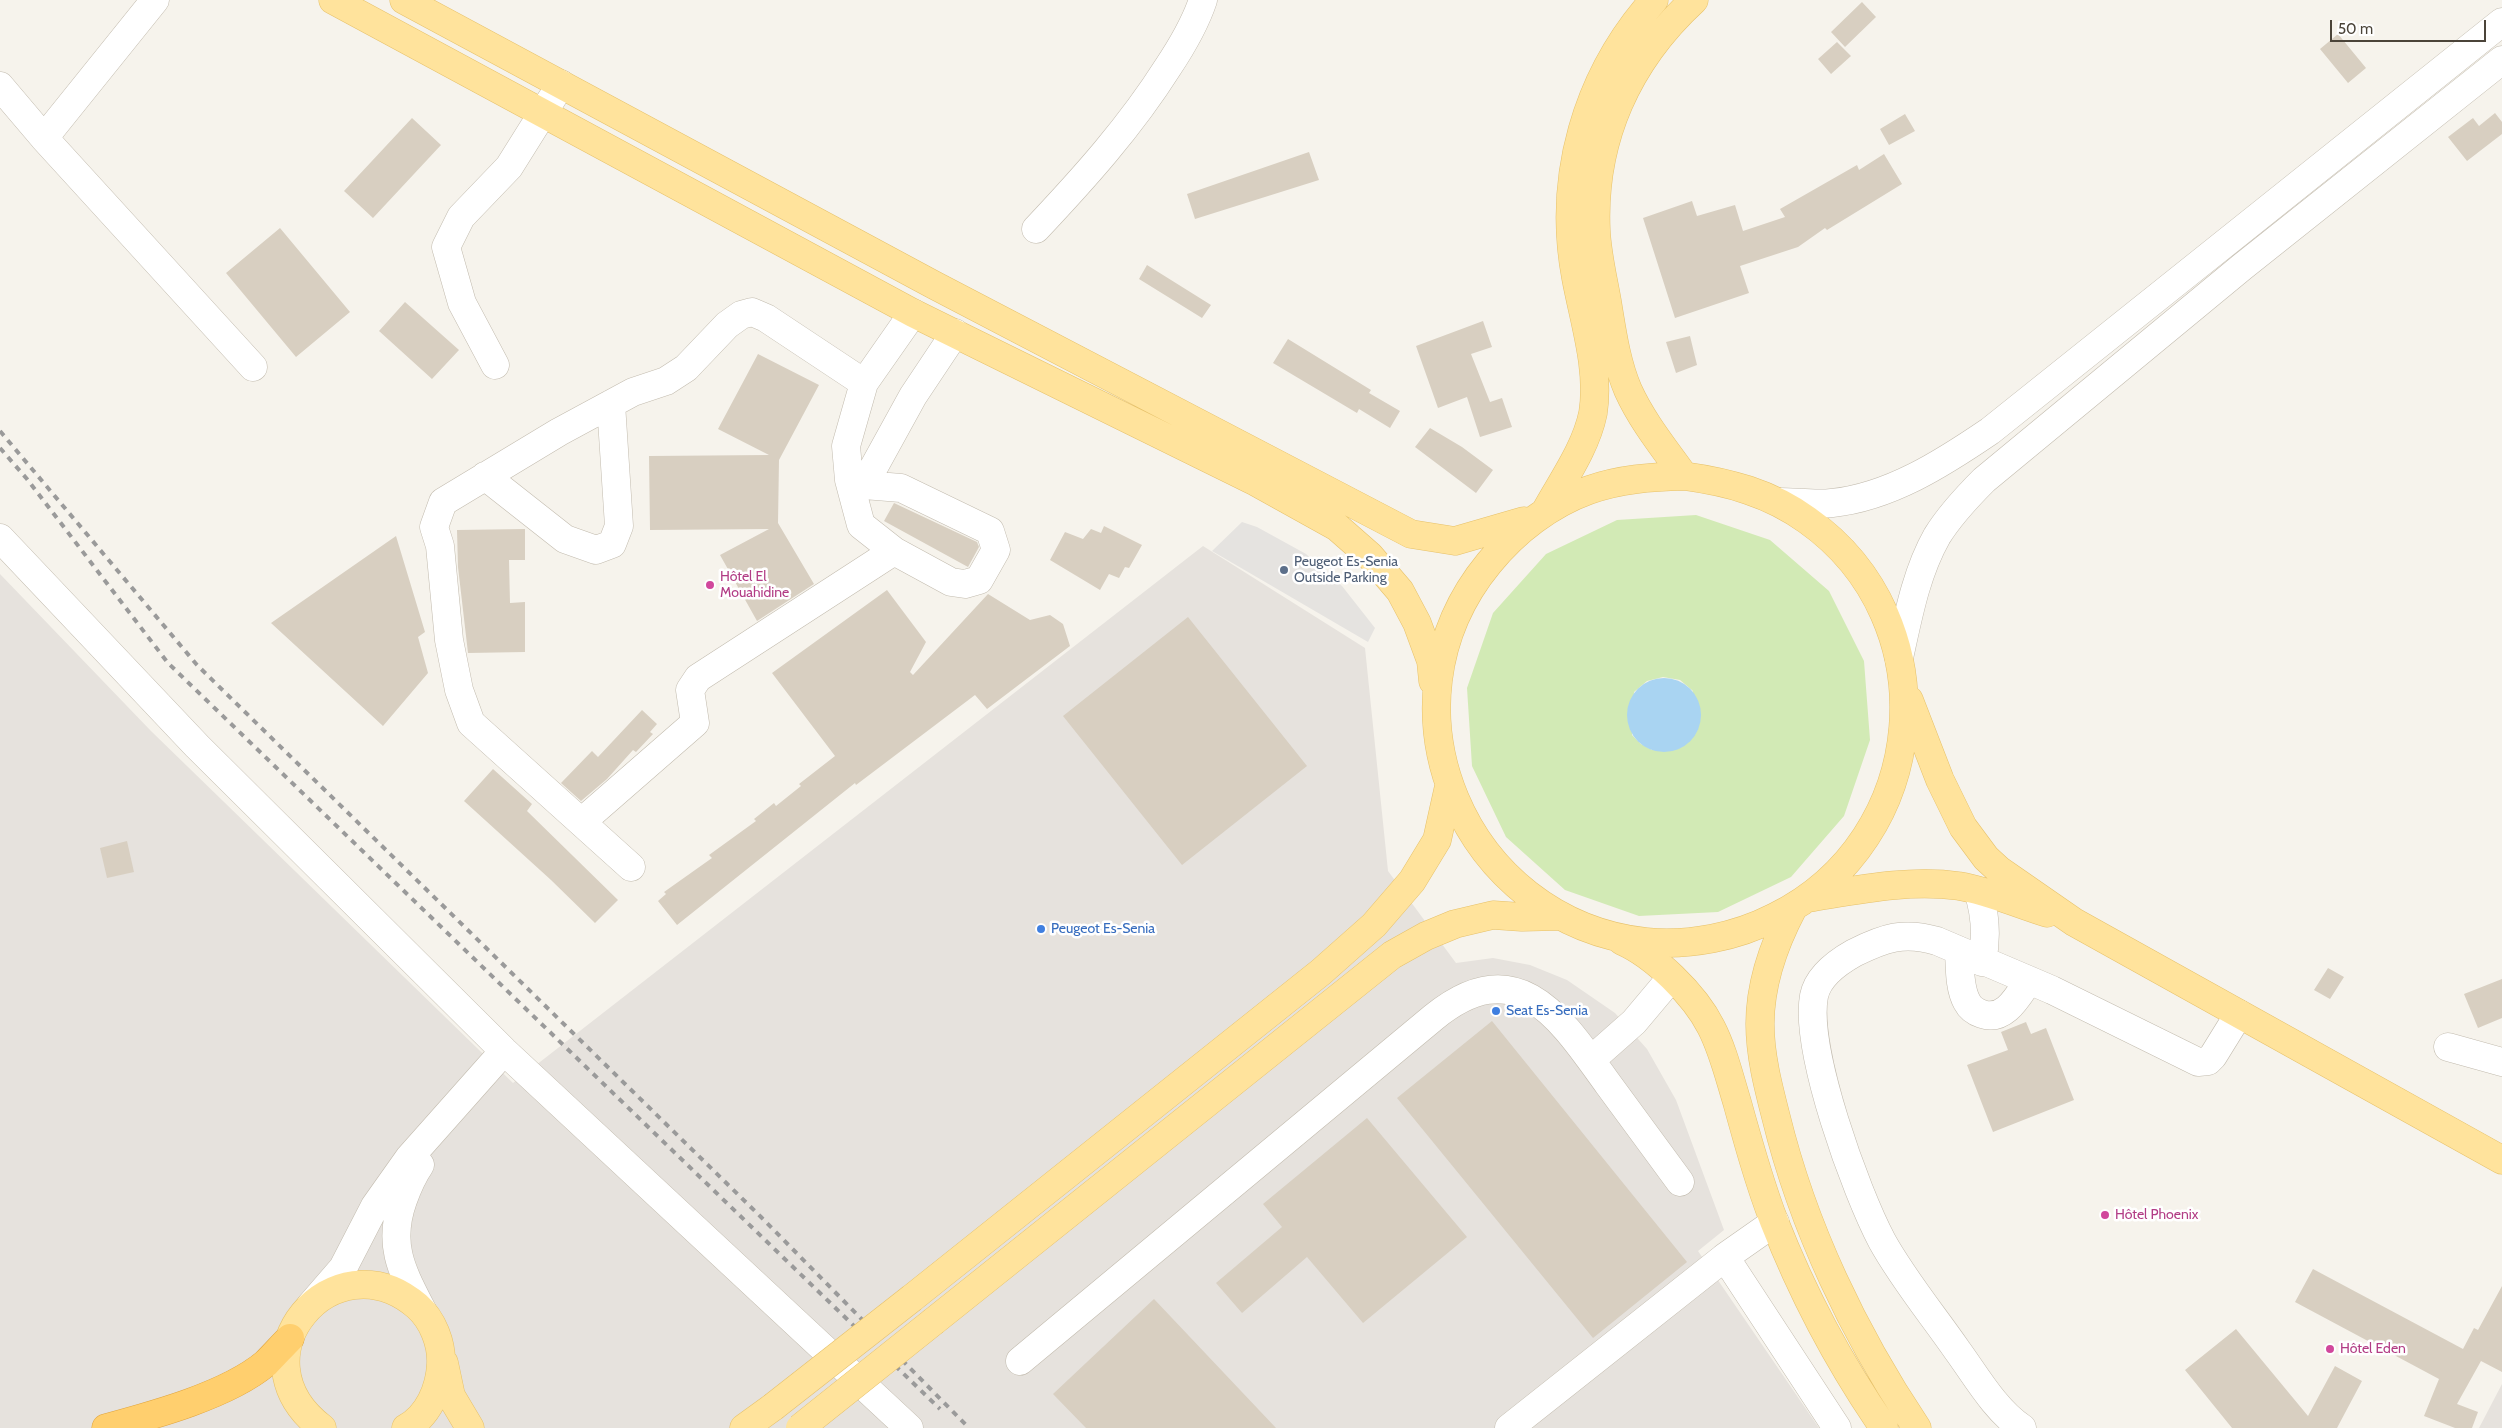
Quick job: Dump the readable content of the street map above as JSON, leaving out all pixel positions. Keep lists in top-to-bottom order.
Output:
{
  "places": [
    "Peugeot Es-Senia Outside Parking",
    "Hôtel El Mouahidine",
    "Peugeot Es-Senia",
    "Seat Es-Senia",
    "Hôtel Phoenix",
    "Hôtel Eden"
  ],
  "scale_bar": "50 m"
}
